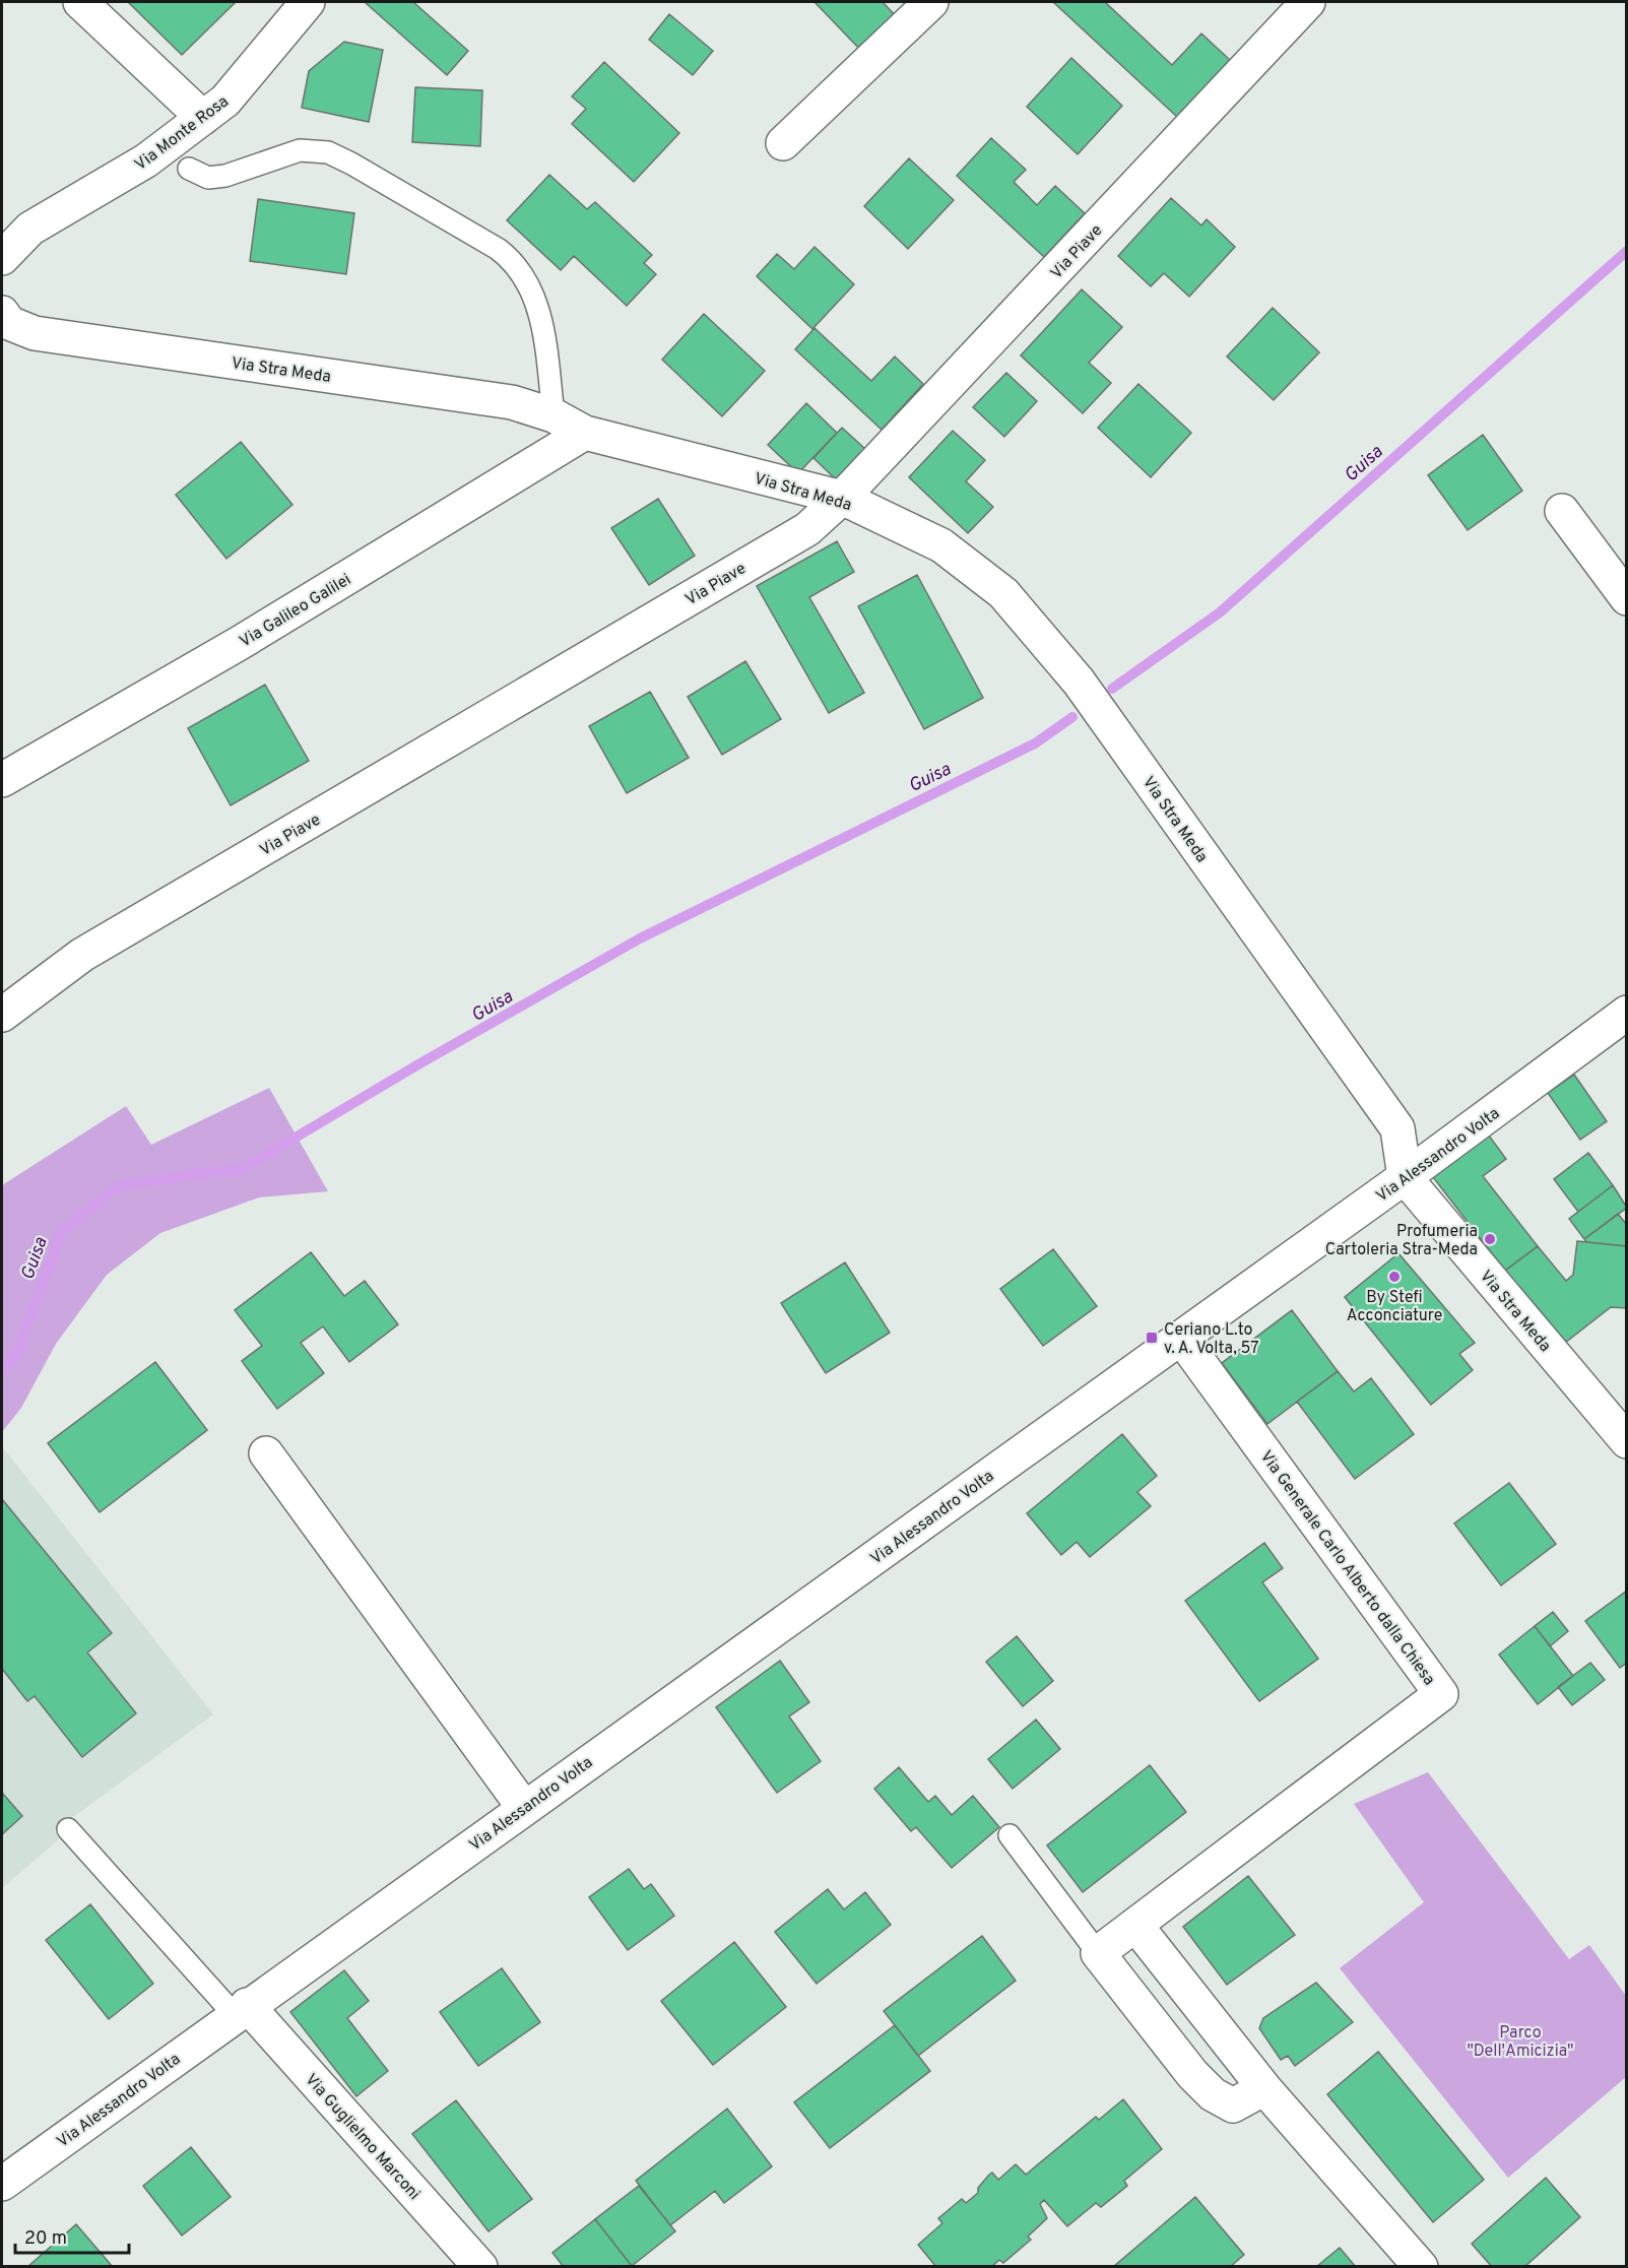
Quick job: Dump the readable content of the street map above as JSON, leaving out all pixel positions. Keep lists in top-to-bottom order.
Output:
{
  "streets": {
    "street": [
      "Via Monte Rosa",
      "Via Piave",
      "Via Stra Meda",
      "Via Galileo Galilei",
      "Via Alessandro Volta",
      "Via Generale Carlo Alberto dalla Chiesa",
      "Via Guglielmo Marconi"
    ]
  },
  "crossings": [
    ["Via Piave", "Via Stra Meda"],
    ["Via Stra Meda", "Via Galileo Galilei"],
    ["Via Stra Meda", "Via Alessandro Volta"],
    ["Via Alessandro Volta", "Via Generale Carlo Alberto dalla Chiesa"],
    ["Via Alessandro Volta", "Via Guglielmo Marconi"]
  ],
  "water": ["Guisa"],
  "parks": ["Parco \"Dell'Amicizia\""],
  "places": {
    "other": ["Profumeria Cartoleria Stra-Meda", "By Stefi Acconciature"],
    "transit": ["Ceriano L.to v. A. Volta, 57"]
  },
  "scale_bar": "20 m"
}
